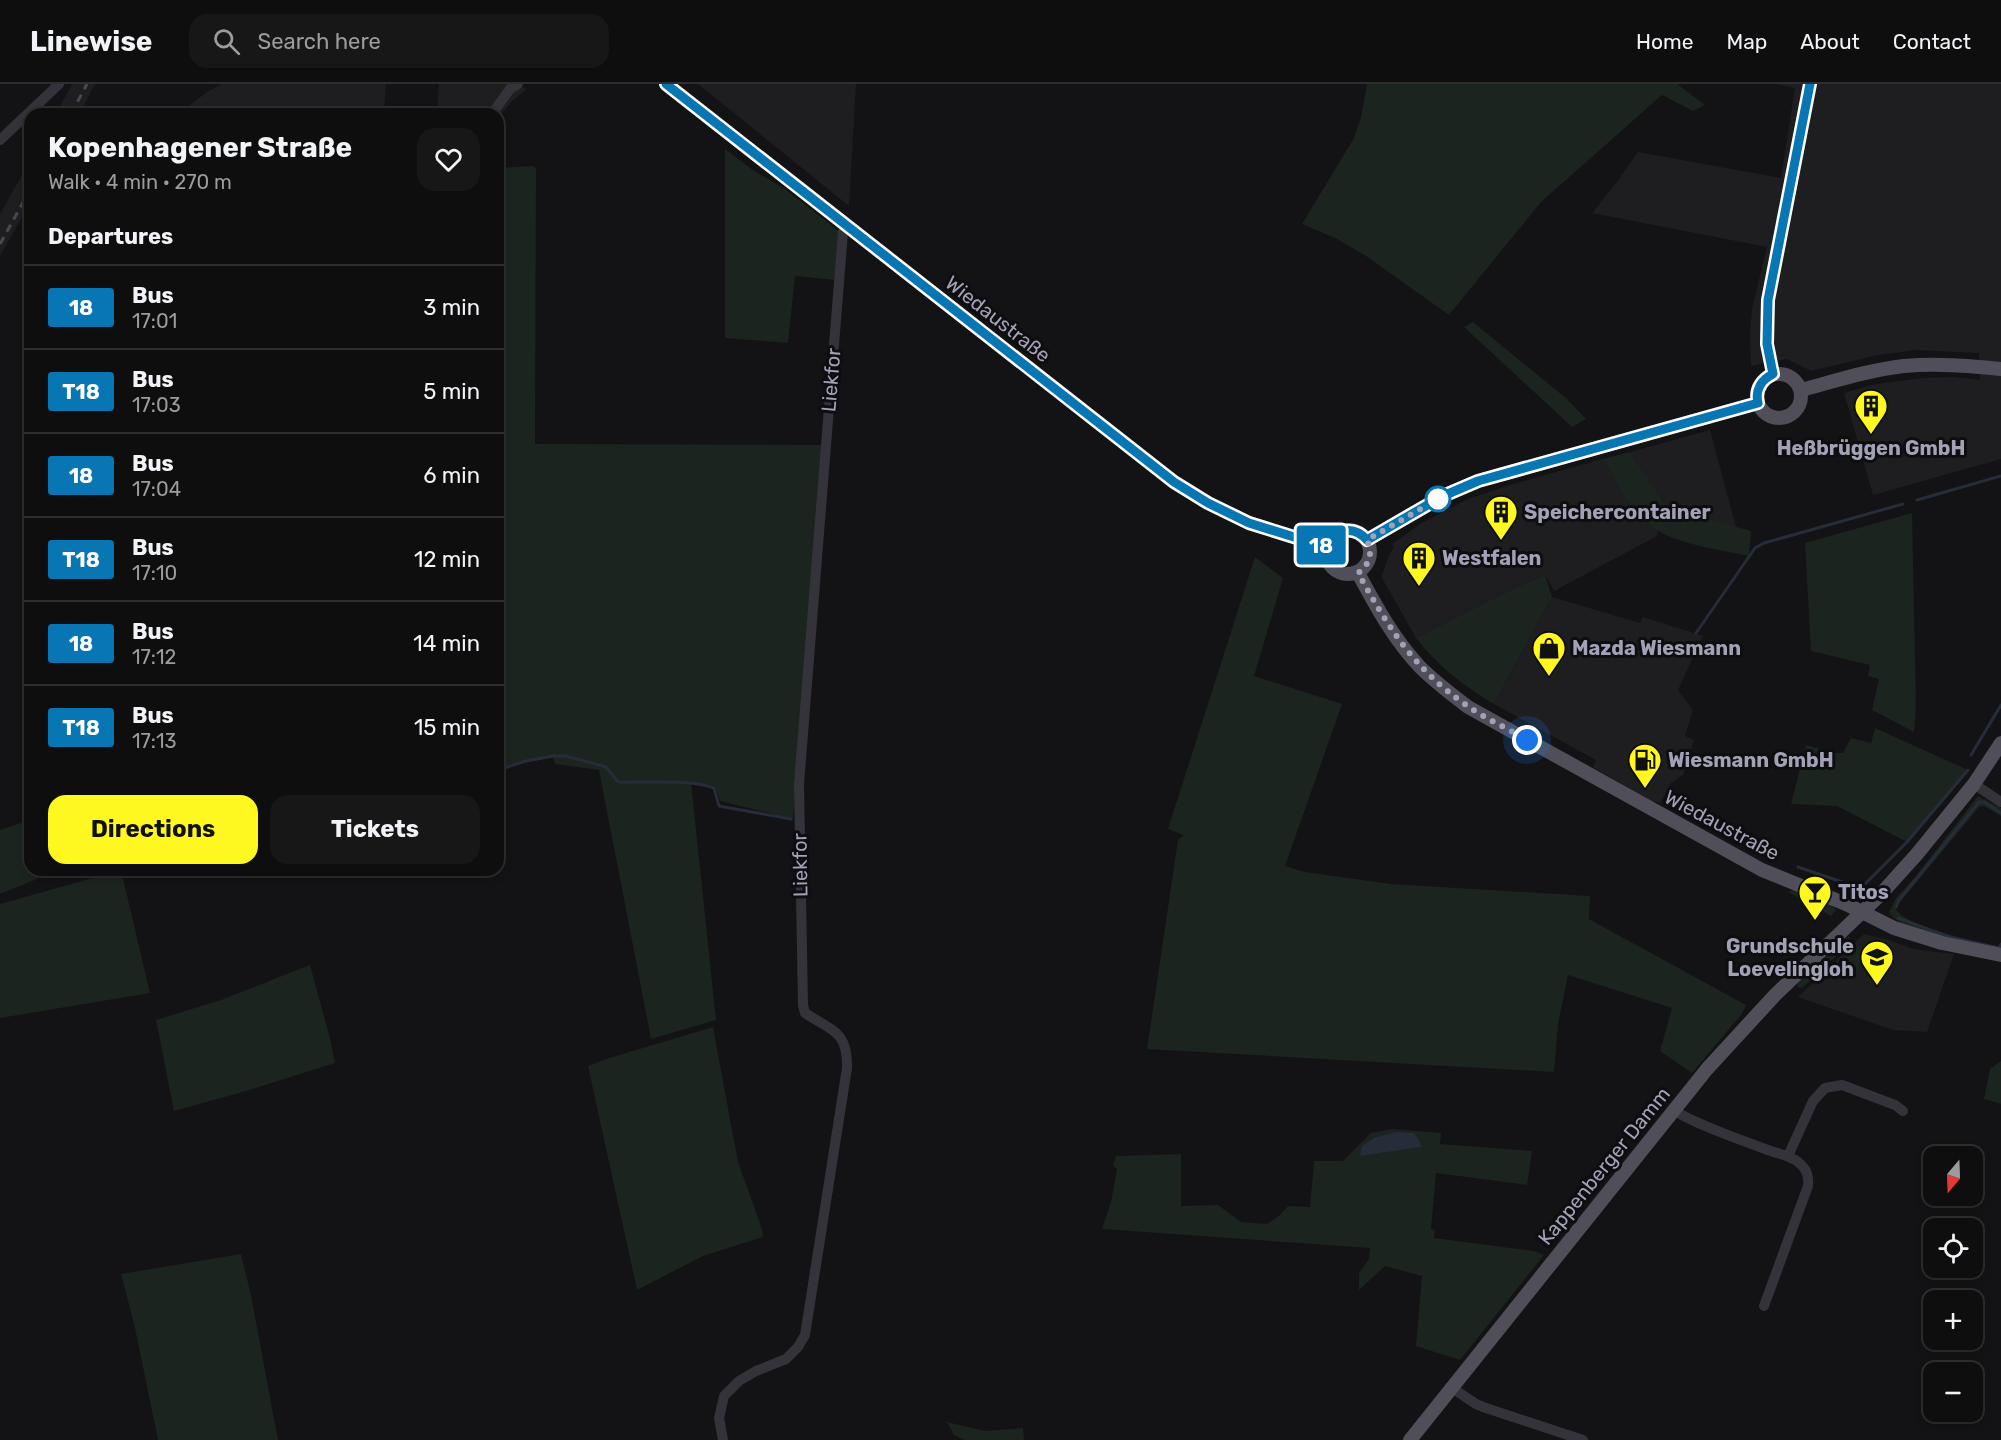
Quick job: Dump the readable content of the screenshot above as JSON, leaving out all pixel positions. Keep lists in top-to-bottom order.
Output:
{
  "streets": {
    "main road": ["Wiedaustraße", "Kappenberger Damm"],
    "street": ["Liekfor"]
  },
  "crossings": [
    ["Wiedaustraße", "Liekfor"],
    ["Wiedaustraße", "Kappenberger Damm"]
  ],
  "places": {
    "building": ["Heßbrüggen GmbH", "Speichercontainer", "Westfalen"],
    "shop": ["Mazda Wiesmann"],
    "fuel station": ["Wiesmann GmbH"],
    "bar": ["Titos"],
    "school or university": ["Grundschule Loevelingloh"]
  },
  "lines": ["bus line 18"],
  "north": "bottom",
  "page": {
    "header": "Linewise",
    "search": "Search here",
    "nav": [
      "Home",
      "Map",
      "About",
      "Contact"
    ],
    "on_map": "18",
    "heading": [
      ["Kopenhagener Straße", "Walk · 4 min · 270 m"],
      "Departures"
    ],
    "list": [
      {
        "mark": "18",
        "name": "Bus",
        "note": "17:01",
        "value": "3 min"
      },
      {
        "mark": "T18",
        "name": "Bus",
        "note": "17:03",
        "value": "5 min"
      },
      {
        "mark": "18",
        "name": "Bus",
        "note": "17:04",
        "value": "6 min"
      },
      {
        "mark": "T18",
        "name": "Bus",
        "note": "17:10",
        "value": "12 min"
      },
      {
        "mark": "18",
        "name": "Bus",
        "note": "17:12",
        "value": "14 min"
      },
      {
        "mark": "T18",
        "name": "Bus",
        "note": "17:13",
        "value": "15 min"
      }
    ],
    "buttons": ["Directions", "Tickets"],
    "map_buttons": ["+", "−"]
  }
}
